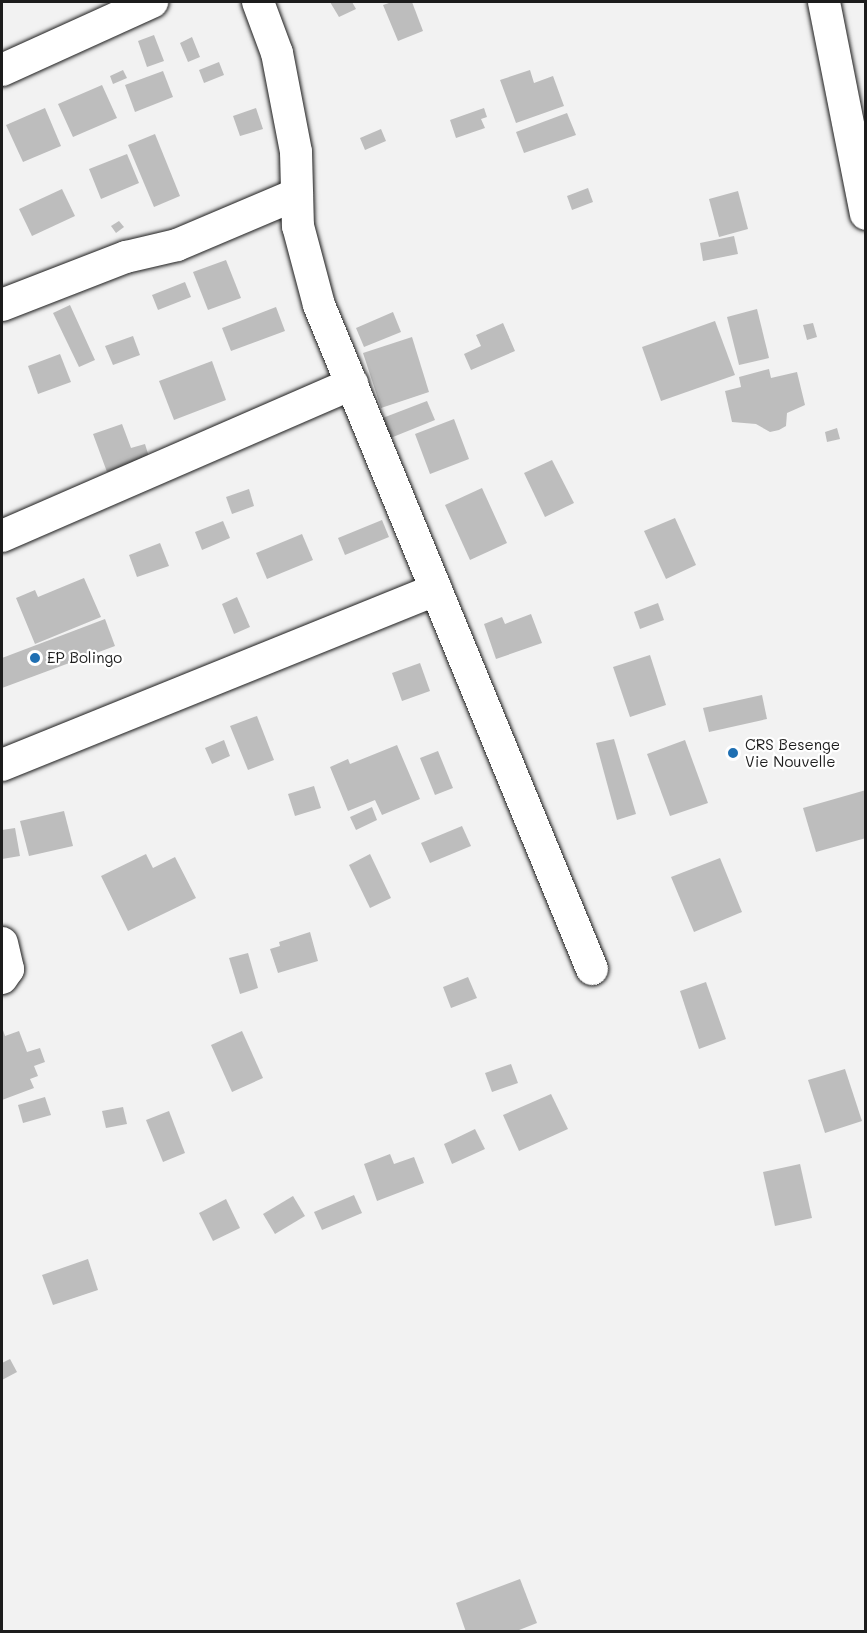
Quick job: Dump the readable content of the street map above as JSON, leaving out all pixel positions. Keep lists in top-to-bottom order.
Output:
{
  "places": ["EP Bolingo", "CRS Besenge Vie Nouvelle"]
}
